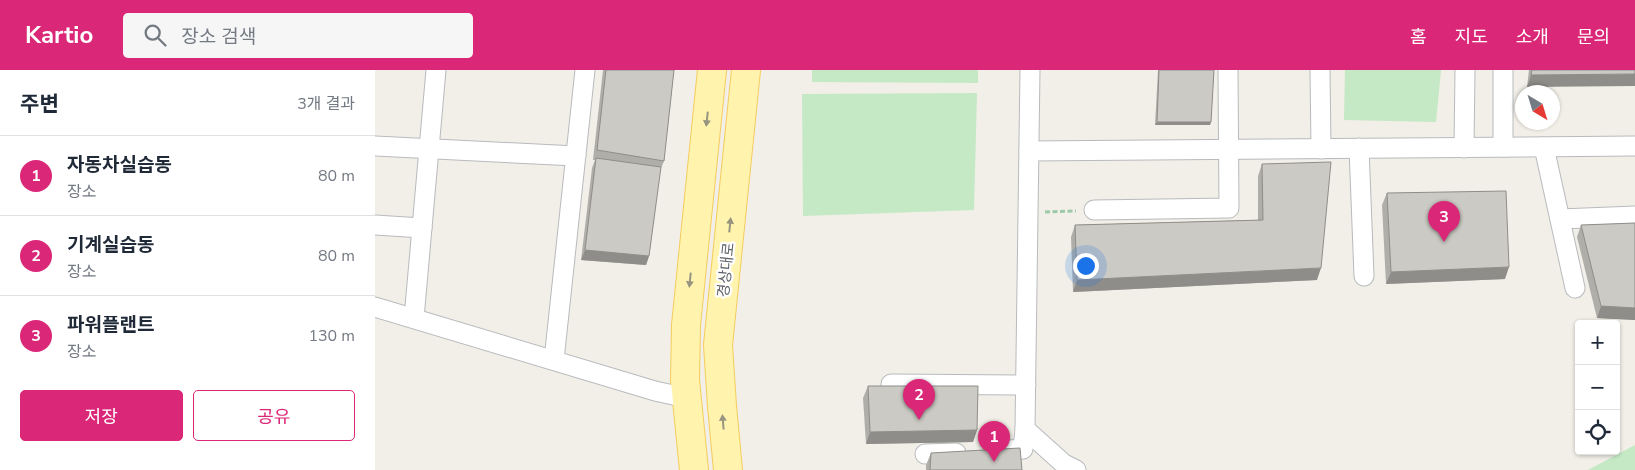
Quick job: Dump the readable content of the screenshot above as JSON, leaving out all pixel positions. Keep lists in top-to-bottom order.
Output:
{
  "streets": {
    "main road": ["경상대로"]
  },
  "north": "bottom right",
  "page": {
    "header": "Kartio",
    "search": "장소 검색",
    "nav": [
      "홈",
      "지도",
      "소개",
      "문의"
    ],
    "heading": ["주변", "3개 결과"],
    "list": [
      {
        "mark": "1",
        "name": "자동차실습동",
        "note": "장소",
        "value": "80 m"
      },
      {
        "mark": "2",
        "name": "기계실습동",
        "note": "장소",
        "value": "80 m"
      },
      {
        "mark": "3",
        "name": "파워플랜트",
        "note": "장소",
        "value": "130 m"
      }
    ],
    "pins": ["3", "2", "1"],
    "map_buttons": ["+", "−"],
    "buttons": ["저장", "공유"]
  }
}
